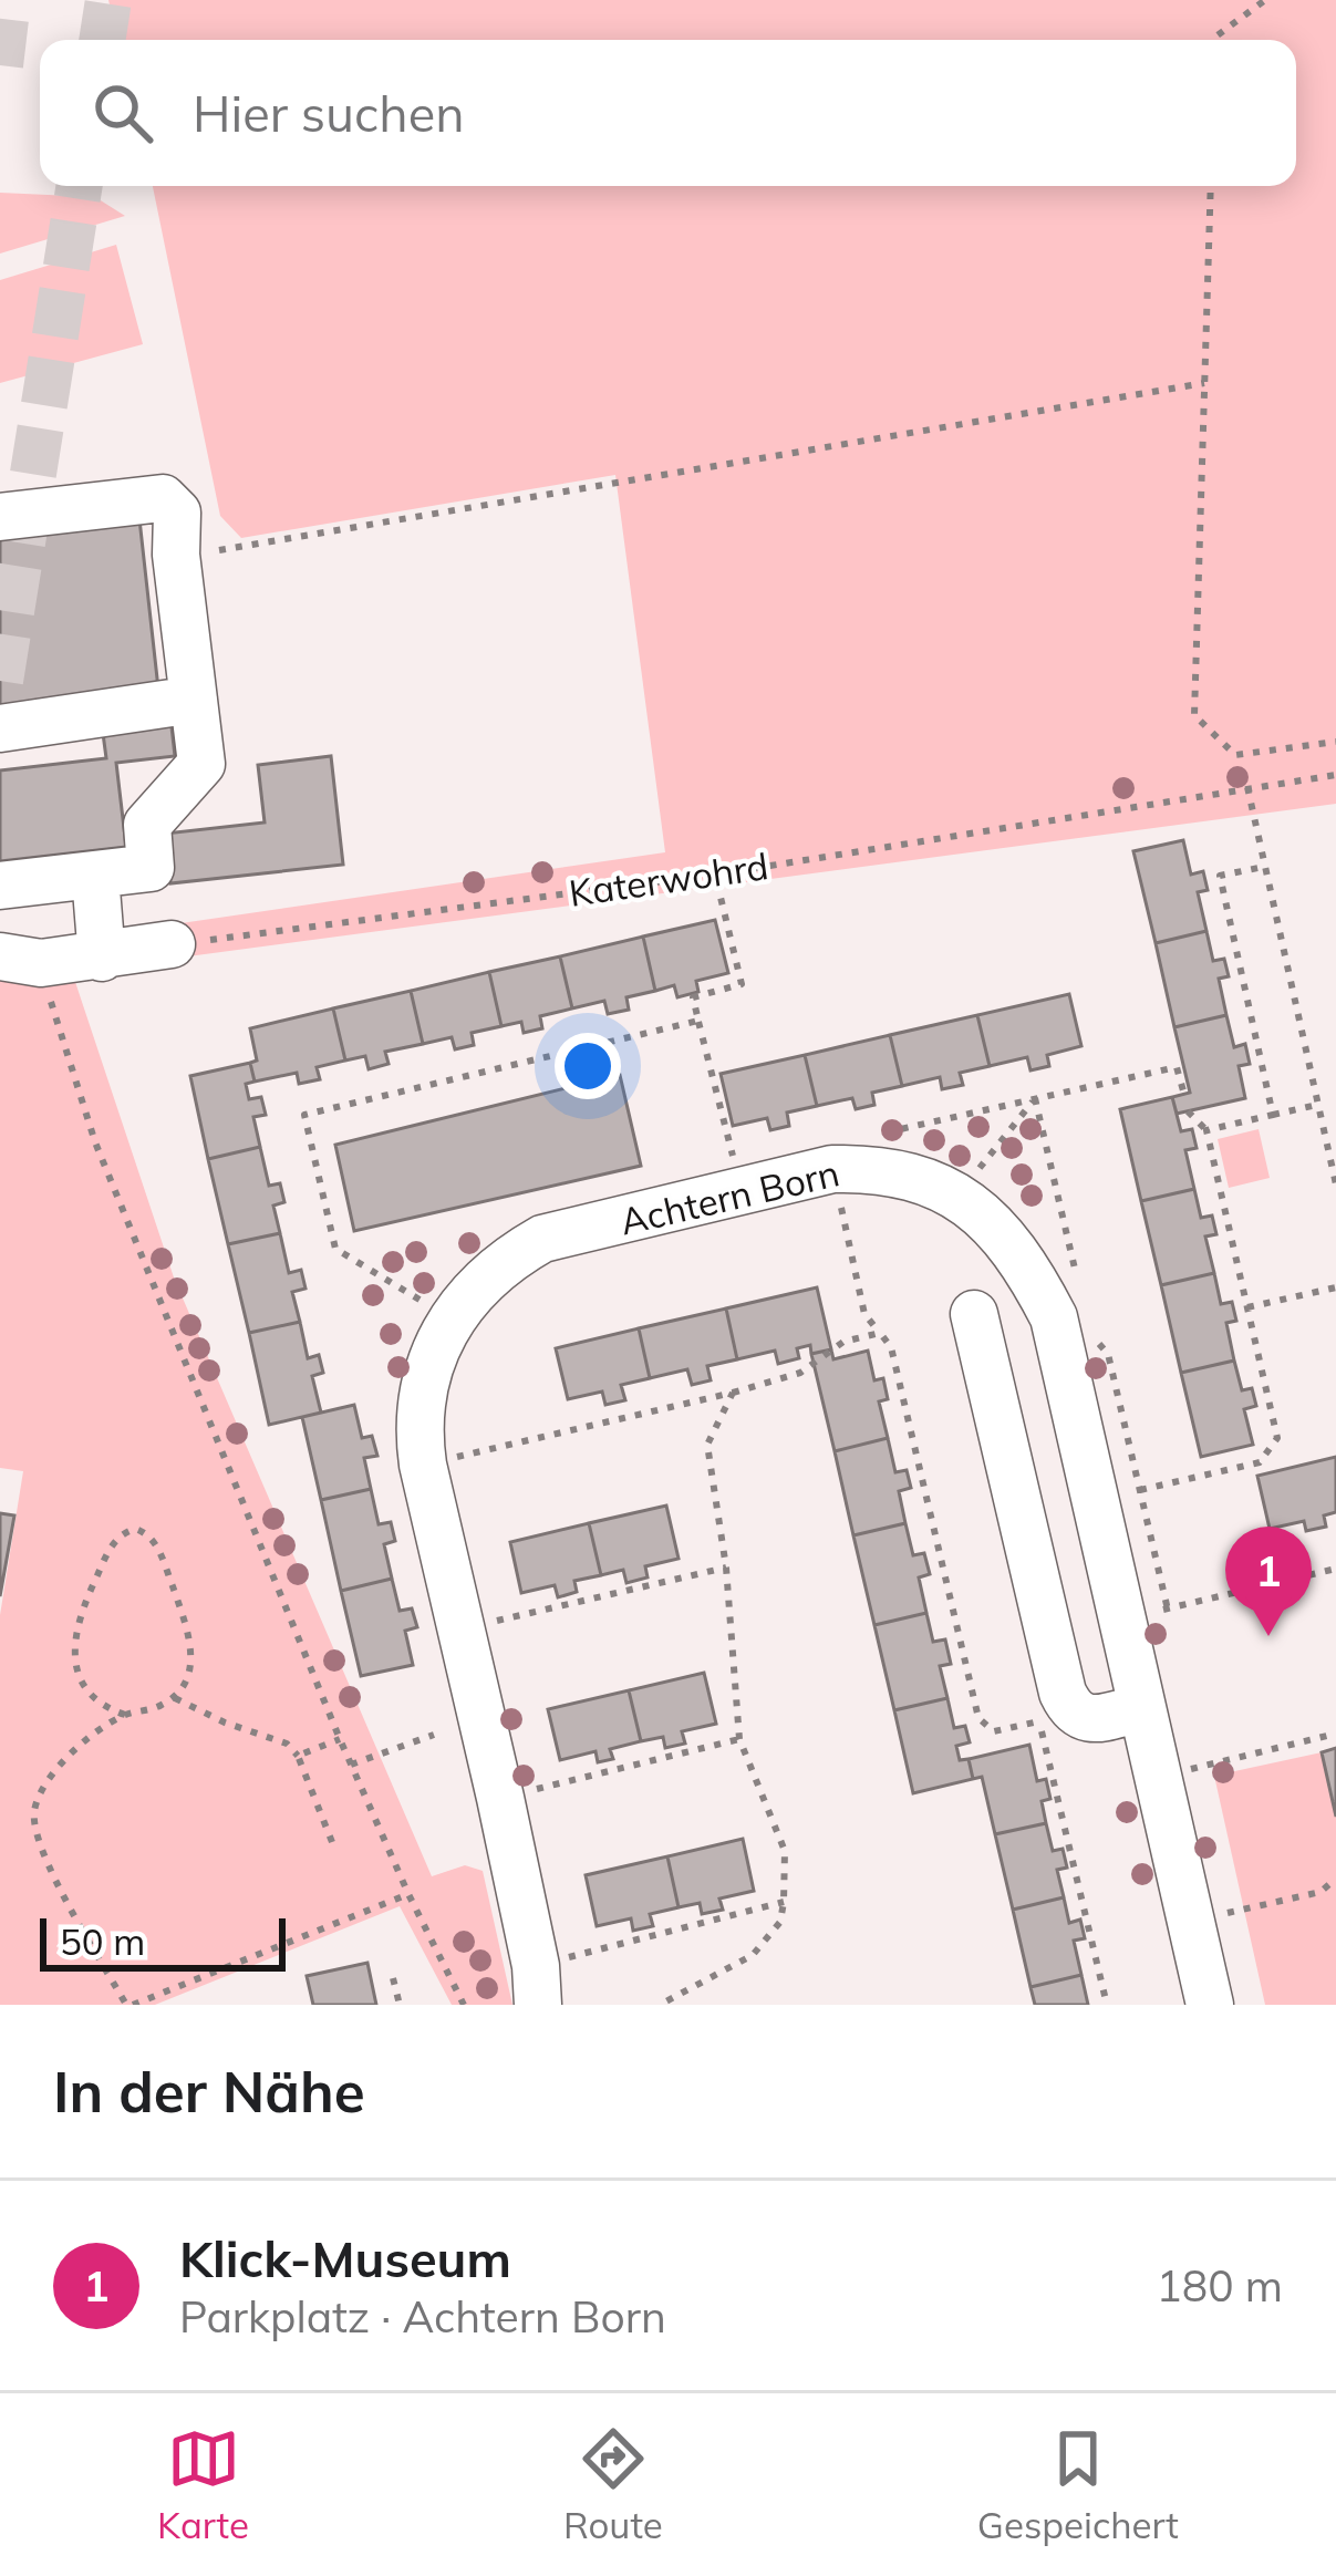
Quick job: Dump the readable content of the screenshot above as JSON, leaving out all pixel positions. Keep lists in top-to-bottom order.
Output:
{
  "streets": {
    "street": ["Achtern Born"],
    "path": ["Katerwohrd"]
  },
  "scale_bar": "50 m",
  "page": {
    "search": "Hier suchen",
    "pins": "1",
    "scale": "50 m",
    "heading": "In der Nähe",
    "list": [
      {
        "mark": "1",
        "name": "Klick-Museum",
        "note": "Parkplatz · Achtern Born",
        "value": "180 m"
      }
    ],
    "nav": ["Karte", "Route", "Gespeichert"]
  }
}
